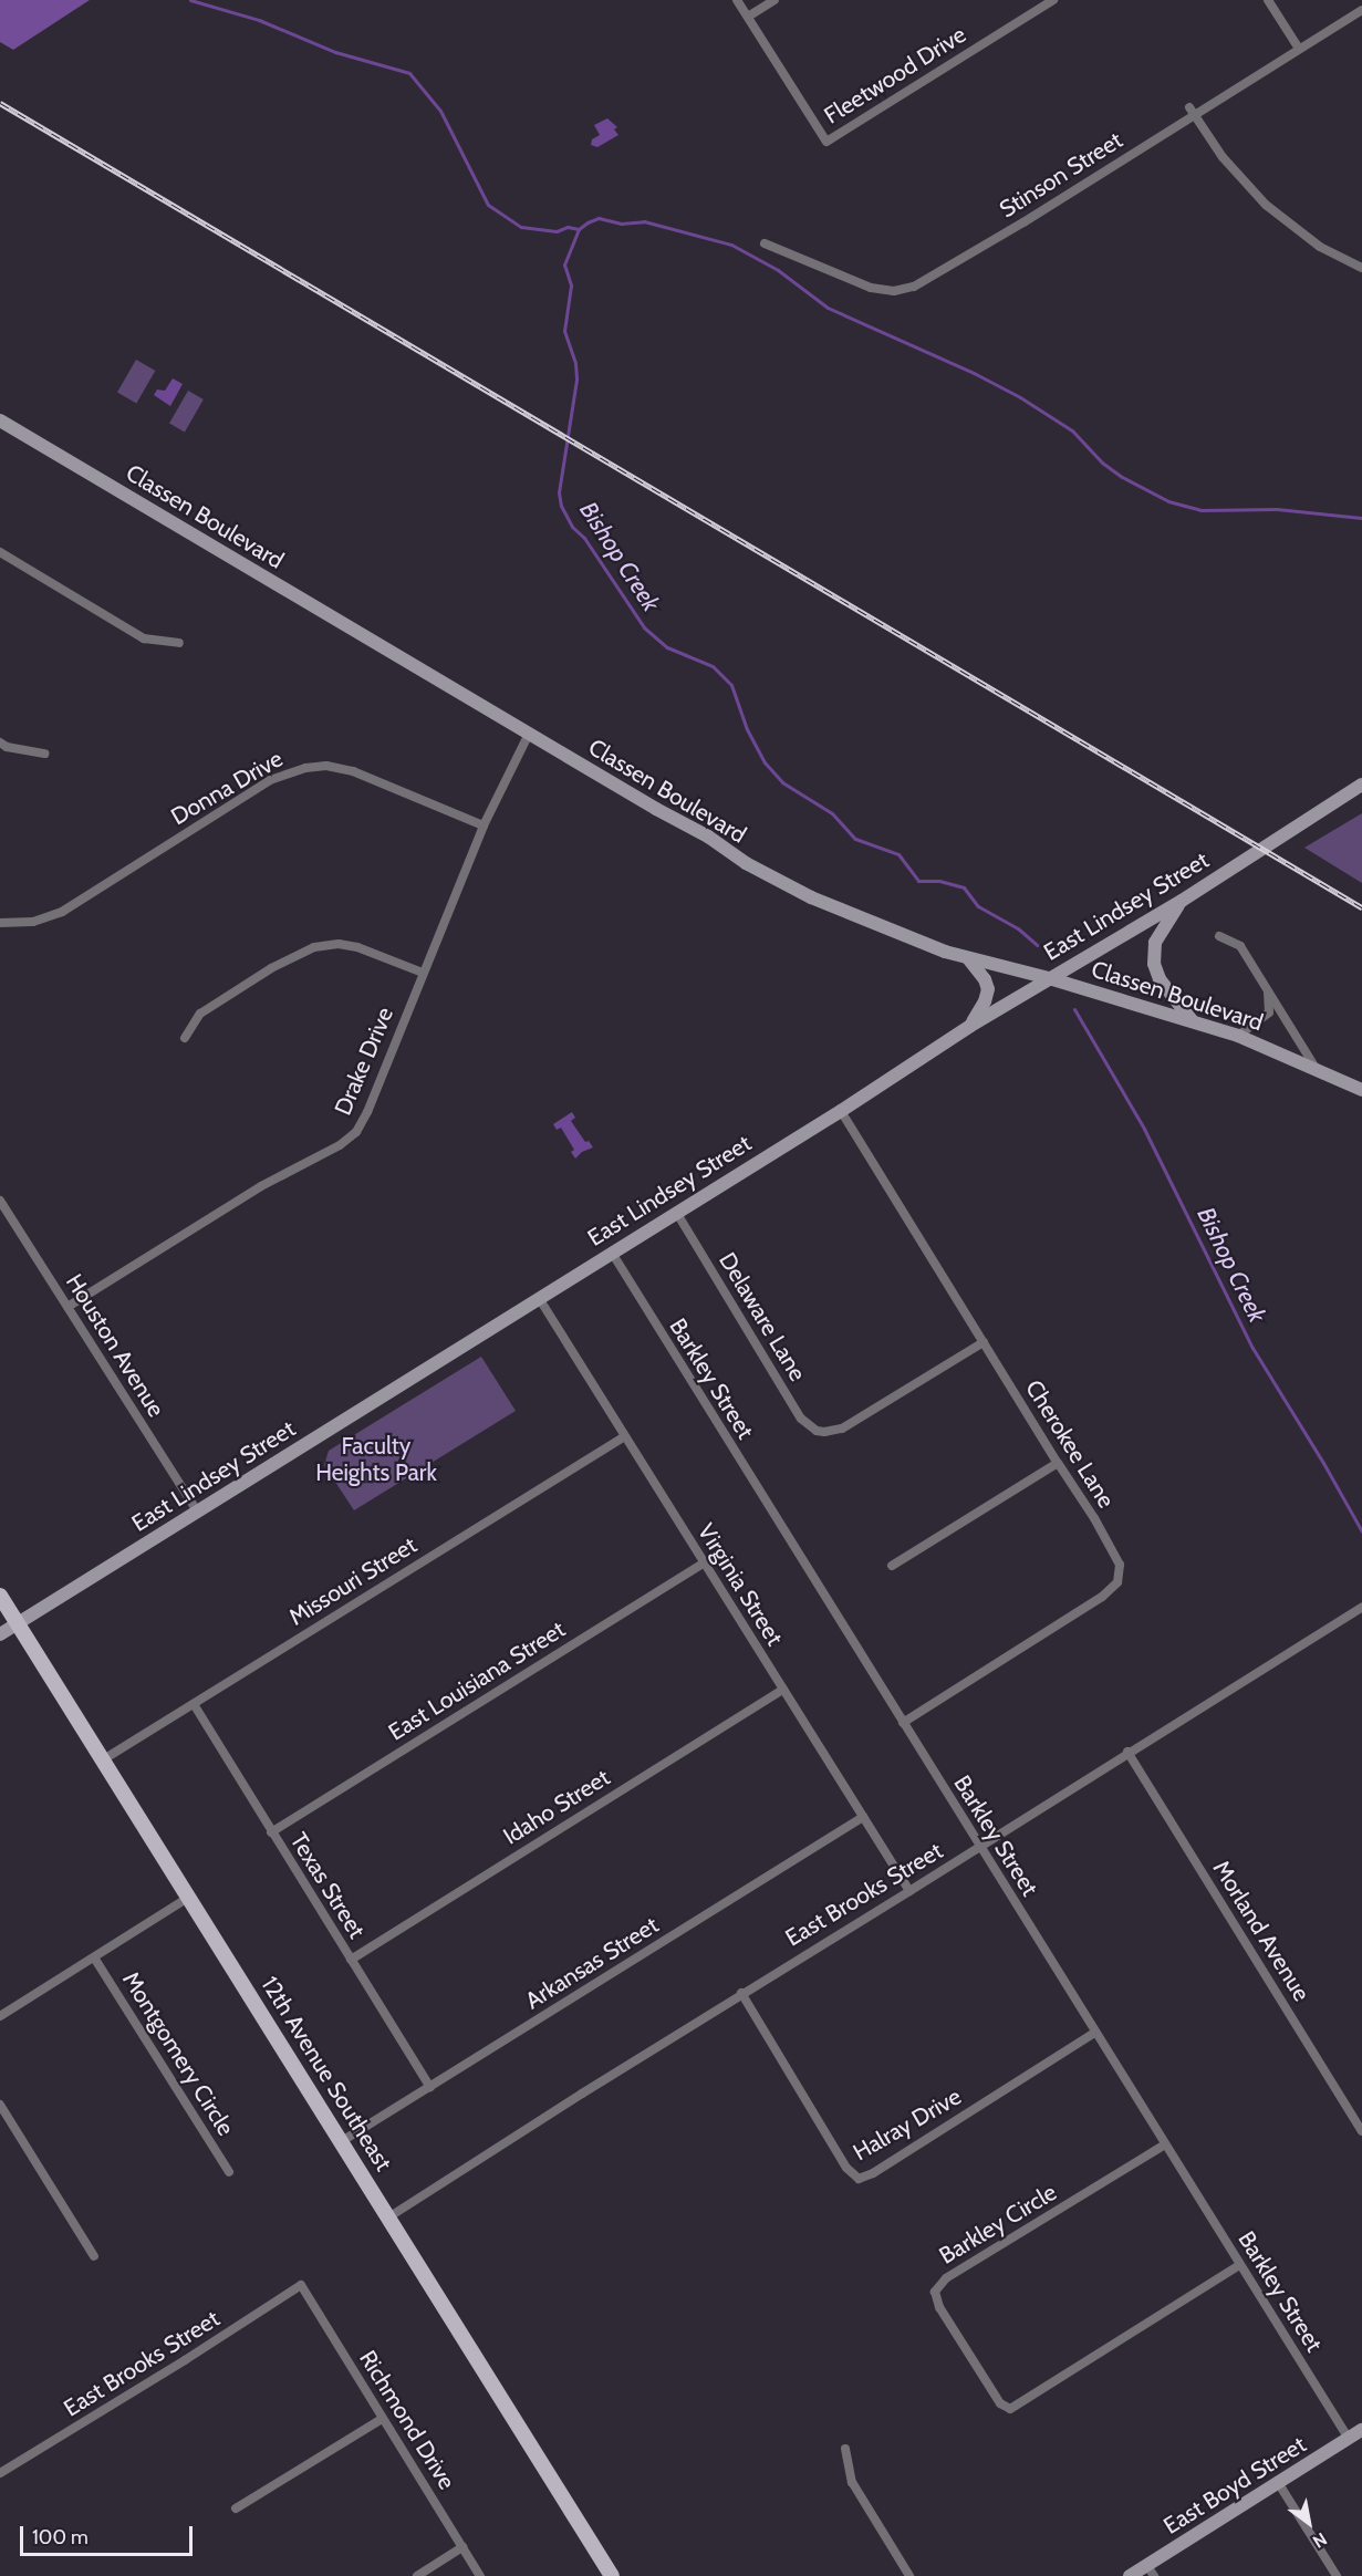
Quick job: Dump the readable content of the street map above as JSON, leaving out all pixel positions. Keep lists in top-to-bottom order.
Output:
{
  "streets": {
    "main road": ["12th Avenue Southeast"],
    "street": [
      "Fleetwood Drive",
      "Stinson Street",
      "Classen Boulevard",
      "Donna Drive",
      "East Lindsey Street",
      "Drake Drive",
      "Delaware Lane",
      "Houston Avenue",
      "Barkley Street",
      "Cherokee Lane",
      "Missouri Street",
      "Virginia Street",
      "East Louisiana Street",
      "Idaho Street",
      "Texas Street",
      "East Brooks Street",
      "Morland Avenue",
      "Arkansas Street",
      "Montgomery Circle",
      "Halray Drive",
      "Barkley Circle",
      "Richmond Drive",
      "East Boyd Street"
    ]
  },
  "crossings": [
    ["Classen Boulevard", "East Lindsey Street"],
    ["Classen Boulevard", "Drake Drive"],
    ["Donna Drive", "Drake Drive"],
    ["East Lindsey Street", "Delaware Lane"],
    ["East Lindsey Street", "Houston Avenue"],
    ["East Lindsey Street", "Barkley Street"],
    ["East Lindsey Street", "Cherokee Lane"],
    ["East Lindsey Street", "Virginia Street"],
    ["East Lindsey Street", "12th Avenue Southeast"],
    ["Drake Drive", "Houston Avenue"],
    ["Delaware Lane", "Cherokee Lane"],
    ["Barkley Street", "Cherokee Lane"],
    ["Barkley Street", "East Brooks Street"],
    ["Barkley Street", "Halray Drive"],
    ["Barkley Street", "Barkley Circle"],
    ["Barkley Street", "East Boyd Street"],
    ["Missouri Street", "Virginia Street"],
    ["Missouri Street", "Texas Street"],
    ["Missouri Street", "12th Avenue Southeast"],
    ["Virginia Street", "East Louisiana Street"],
    ["Virginia Street", "Idaho Street"],
    ["Virginia Street", "East Brooks Street"],
    ["Virginia Street", "Arkansas Street"],
    ["East Louisiana Street", "Texas Street"],
    ["Idaho Street", "Texas Street"],
    ["Texas Street", "Arkansas Street"],
    ["East Brooks Street", "Morland Avenue"],
    ["East Brooks Street", "12th Avenue Southeast"],
    ["East Brooks Street", "Halray Drive"],
    ["East Brooks Street", "Richmond Drive"],
    ["Arkansas Street", "12th Avenue Southeast"]
  ],
  "water": ["Bishop Creek"],
  "parks": ["Faculty Heights Park"],
  "scale_bar": "100 m",
  "north": "bottom right"
}
